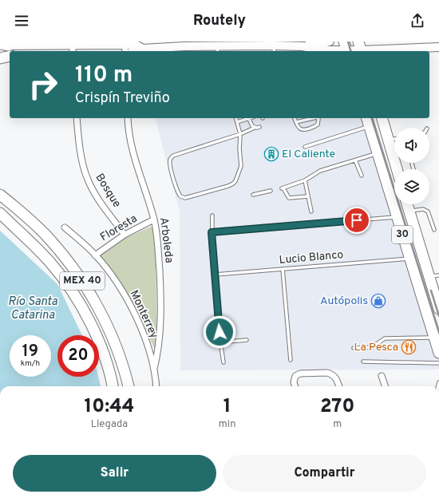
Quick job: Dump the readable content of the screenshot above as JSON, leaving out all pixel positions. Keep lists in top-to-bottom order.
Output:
{
  "streets": {
    "highway": ["30", "MEX 40"],
    "street": [
      "Bosque",
      "Floresta",
      "Arboleda",
      "Monterrey"
    ],
    "lane": ["Lucio Blanco"]
  },
  "crossings": [
    ["Bosque", "Floresta"],
    ["Floresta", "Arboleda"],
    ["Floresta", "Monterrey"],
    ["30", "Lucio Blanco"],
    ["Arboleda", "Monterrey"]
  ],
  "water": ["Río Santa Catarina"],
  "places": {
    "building": ["El Caliente"],
    "shop": ["Autópolis"],
    "restaurant": ["La Pesca"]
  },
  "page": {
    "header": "Routely",
    "turn": ["110 m", "Crispín Treviño"],
    "speed": "19 km/h",
    "limit": "20",
    "eta": [
      "10:44",
      "Llegada",
      "1",
      "min",
      "270",
      "m"
    ],
    "buttons": ["Salir", "Compartir"]
  }
}
